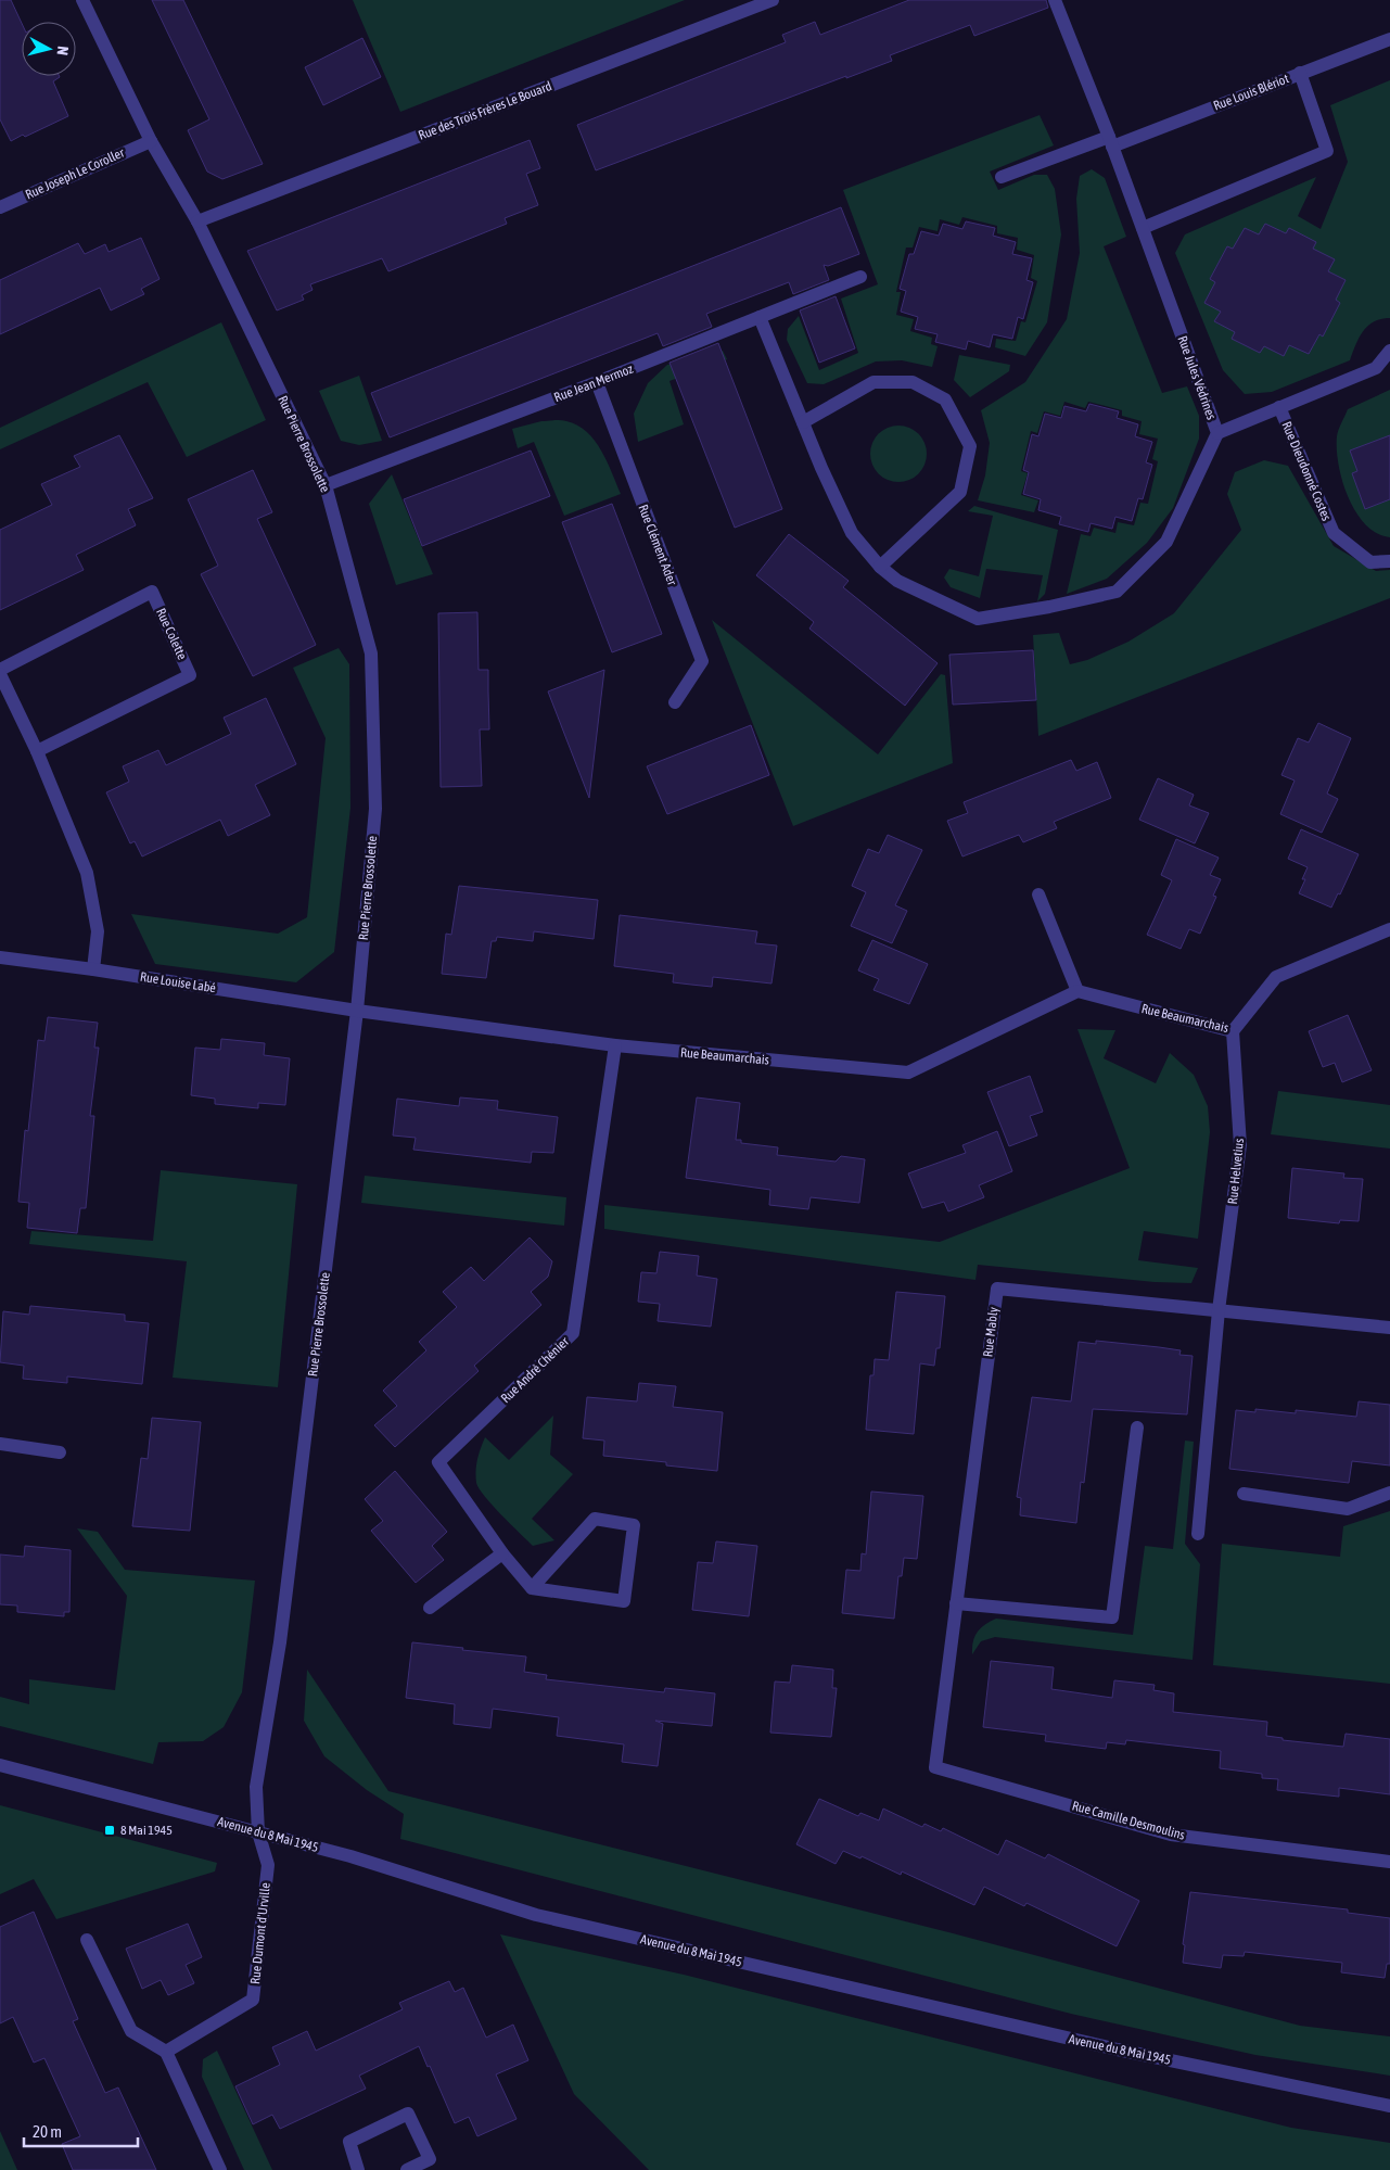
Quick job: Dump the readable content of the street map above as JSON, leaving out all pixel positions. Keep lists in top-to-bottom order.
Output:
{
  "streets": {
    "street": [
      "Rue Louis Blériot",
      "Rue des Trois Frères Le Bouard",
      "Rue Joseph Le Coroller",
      "Rue Jules Védrines",
      "Rue Jean Mermoz",
      "Rue Pierre Brossolette",
      "Rue Dieudonné Costes",
      "Rue Clément Ader",
      "Rue Colette",
      "Rue Louise Labé",
      "Rue Beaumarchais",
      "Rue Helvetius",
      "Rue Mably",
      "Rue André Chénier",
      "Rue Camille Desmoulins",
      "Avenue du 8 Mai 1945",
      "Rue Dumont d'Urville"
    ]
  },
  "crossings": [
    ["Rue Louis Blériot", "Rue Jules Védrines"],
    ["Rue des Trois Frères Le Bouard", "Rue Pierre Brossolette"],
    ["Rue Joseph Le Coroller", "Rue Pierre Brossolette"],
    ["Rue Jules Védrines", "Rue Jean Mermoz"],
    ["Rue Jules Védrines", "Rue Dieudonné Costes"],
    ["Rue Jean Mermoz", "Rue Pierre Brossolette"],
    ["Rue Jean Mermoz", "Rue Clément Ader"],
    ["Rue Pierre Brossolette", "Rue Louise Labé"],
    ["Rue Pierre Brossolette", "Rue Beaumarchais"],
    ["Rue Pierre Brossolette", "Avenue du 8 Mai 1945"],
    ["Rue Pierre Brossolette", "Rue Dumont d'Urville"],
    ["Rue Louise Labé", "Rue Beaumarchais"],
    ["Rue Beaumarchais", "Rue Helvetius"],
    ["Rue Beaumarchais", "Rue André Chénier"],
    ["Rue Helvetius", "Rue Mably"],
    ["Rue Mably", "Rue Camille Desmoulins"],
    ["Avenue du 8 Mai 1945", "Rue Dumont d'Urville"]
  ],
  "places": {
    "transit": ["8 Mai 1945"]
  },
  "scale_bar": "20 m",
  "north": "right"
}
